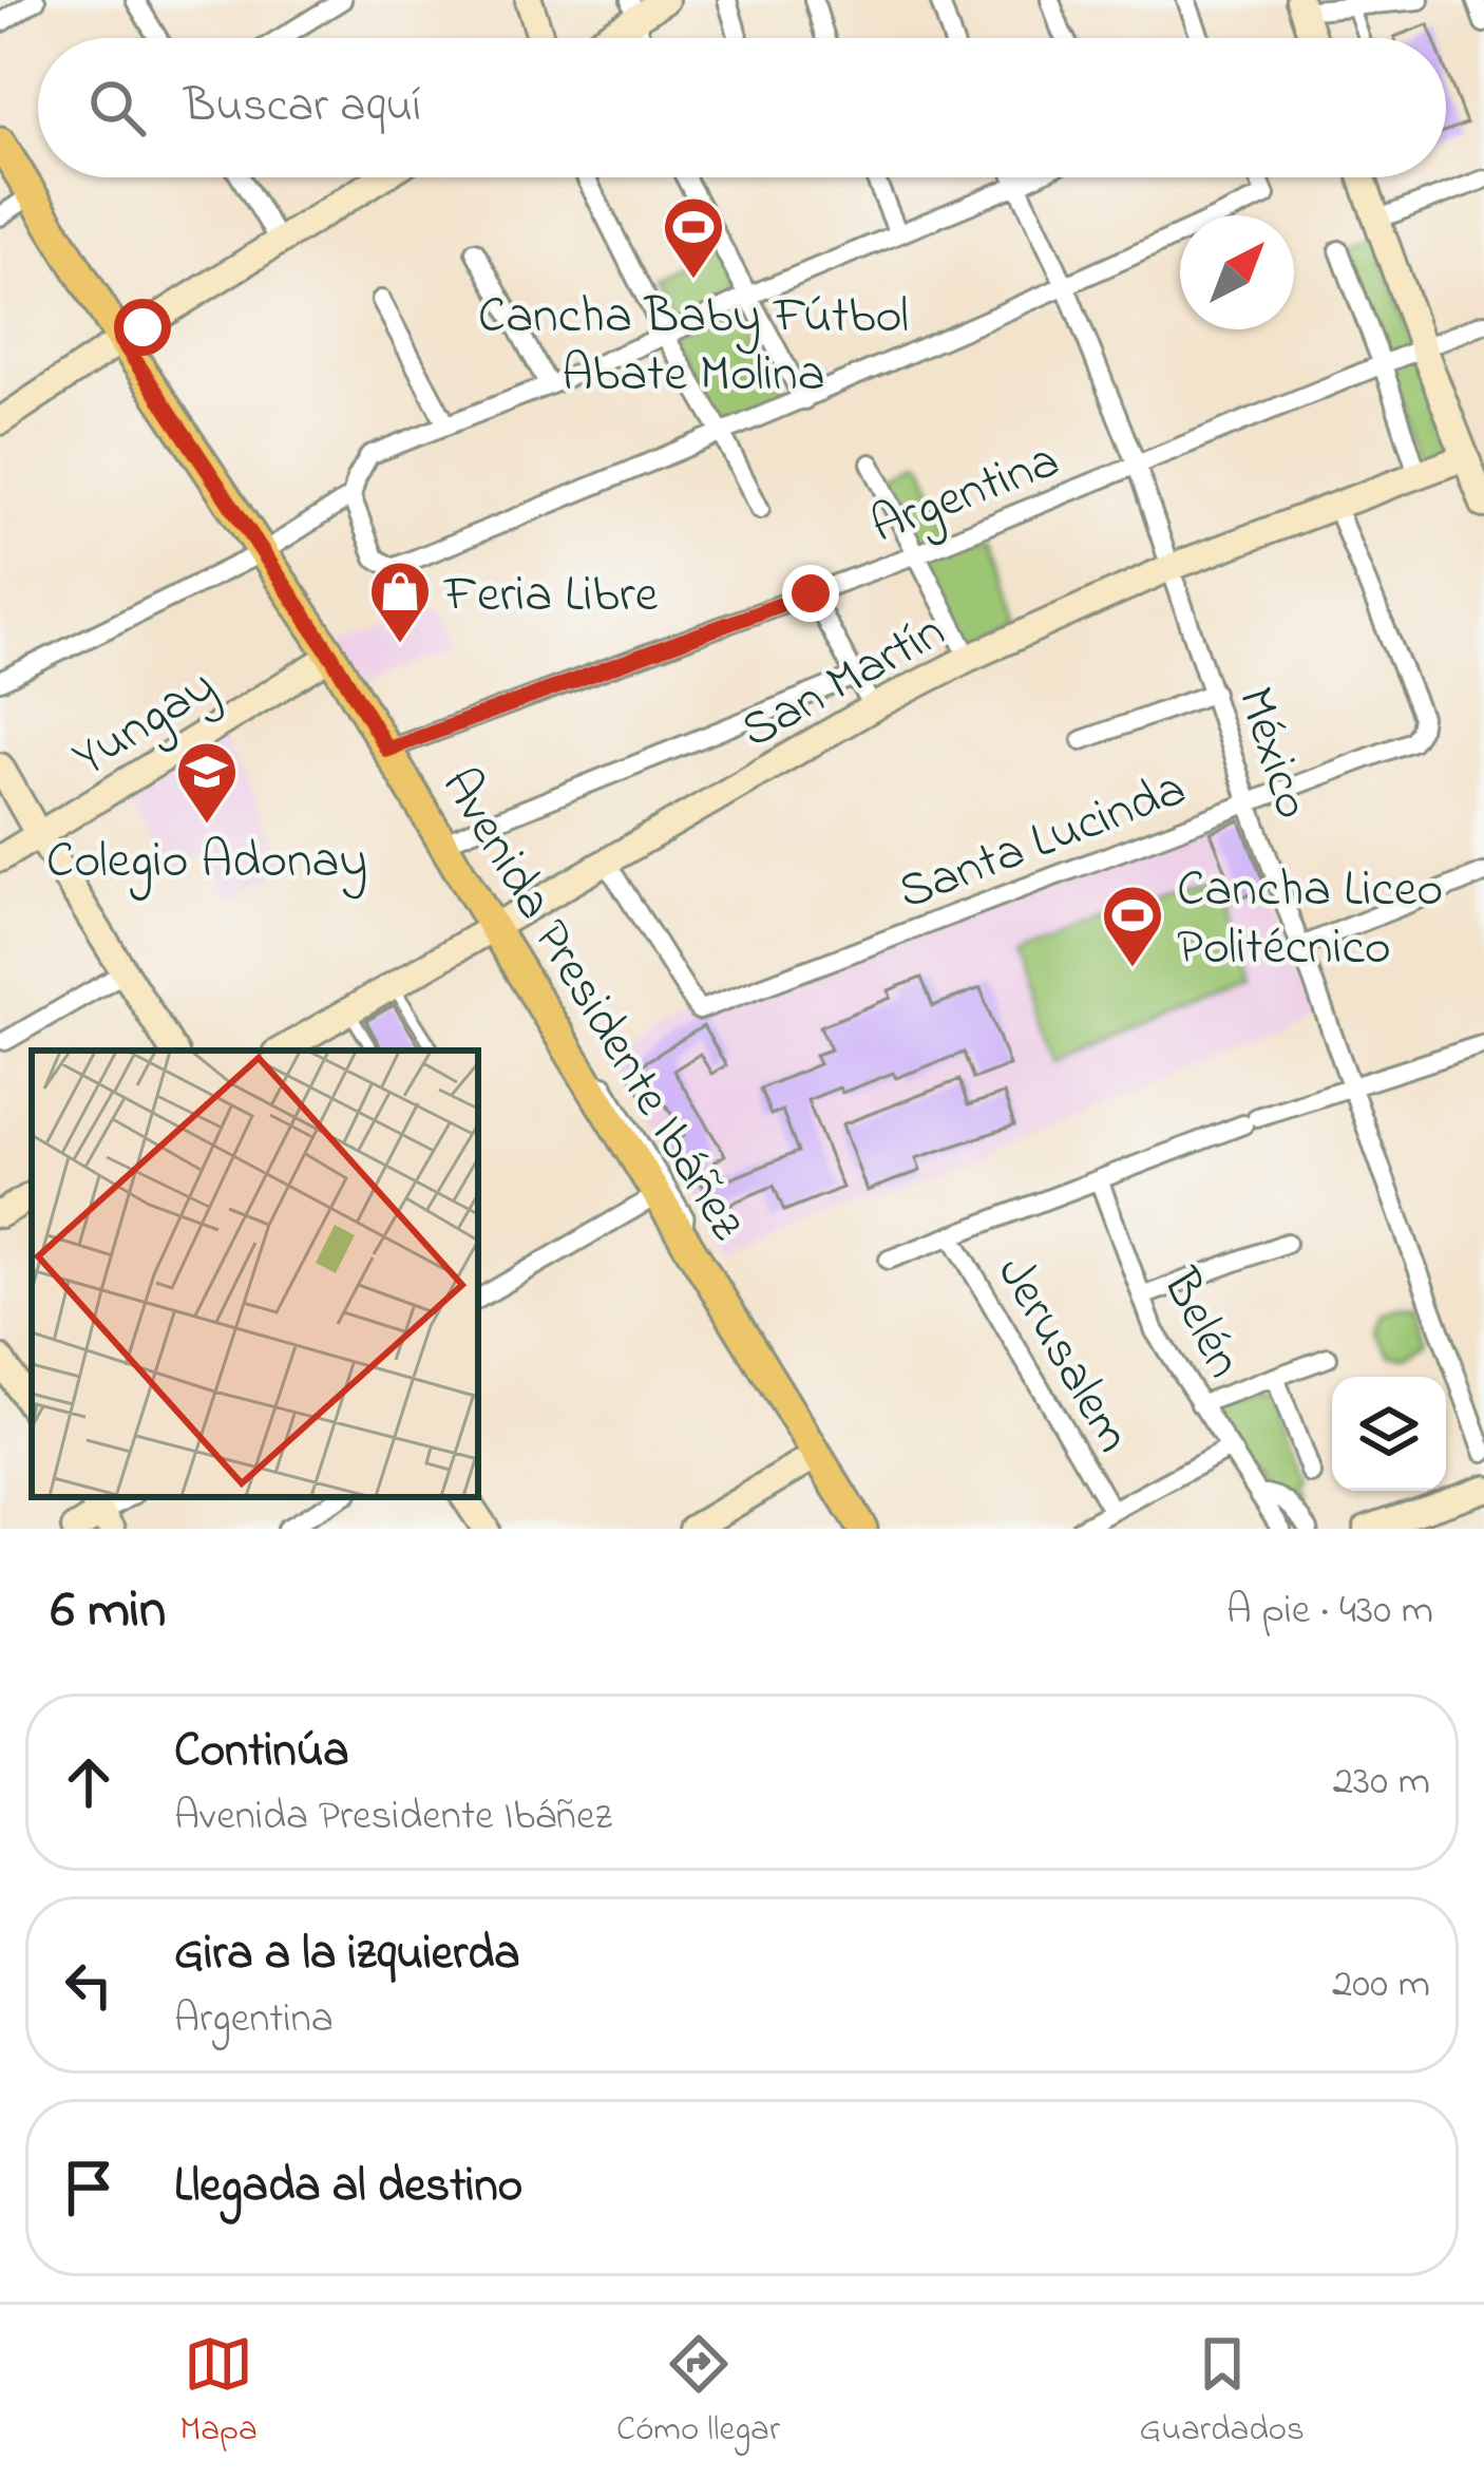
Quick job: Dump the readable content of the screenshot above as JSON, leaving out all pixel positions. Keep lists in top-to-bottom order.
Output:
{
  "streets": {
    "main road": ["Avenida Presidente Ibáñez"],
    "street": [
      "Argentina",
      "San Martín",
      "Yungay",
      "México",
      "Santa Lucinda",
      "Belén",
      "Jerusalem"
    ]
  },
  "crossings": [
    ["Argentina", "México"],
    ["Argentina", "Avenida Presidente Ibáñez"],
    ["San Martín", "México"],
    ["San Martín", "Santa Lucinda"],
    ["San Martín", "Avenida Presidente Ibáñez"],
    ["Yungay", "Avenida Presidente Ibáñez"],
    ["México", "Santa Lucinda"]
  ],
  "places": {
    "sports": ["Cancha Baby Fútbol Abate Molina", "Cancha Liceo Politécnico"],
    "shop": ["Feria Libre"],
    "school or university": ["Colegio Adonay"]
  },
  "north": "top right",
  "page": {
    "search": "Buscar aquí",
    "heading": ["6 min", "A pie · 430 m"],
    "list": [
      ["Continúa", "Avenida Presidente Ibáñez", "230 m"],
      ["Gira a la izquierda", "Argentina", "200 m"],
      "Llegada al destino"
    ],
    "nav": ["Mapa", "Cómo llegar", "Guardados"]
  }
}
